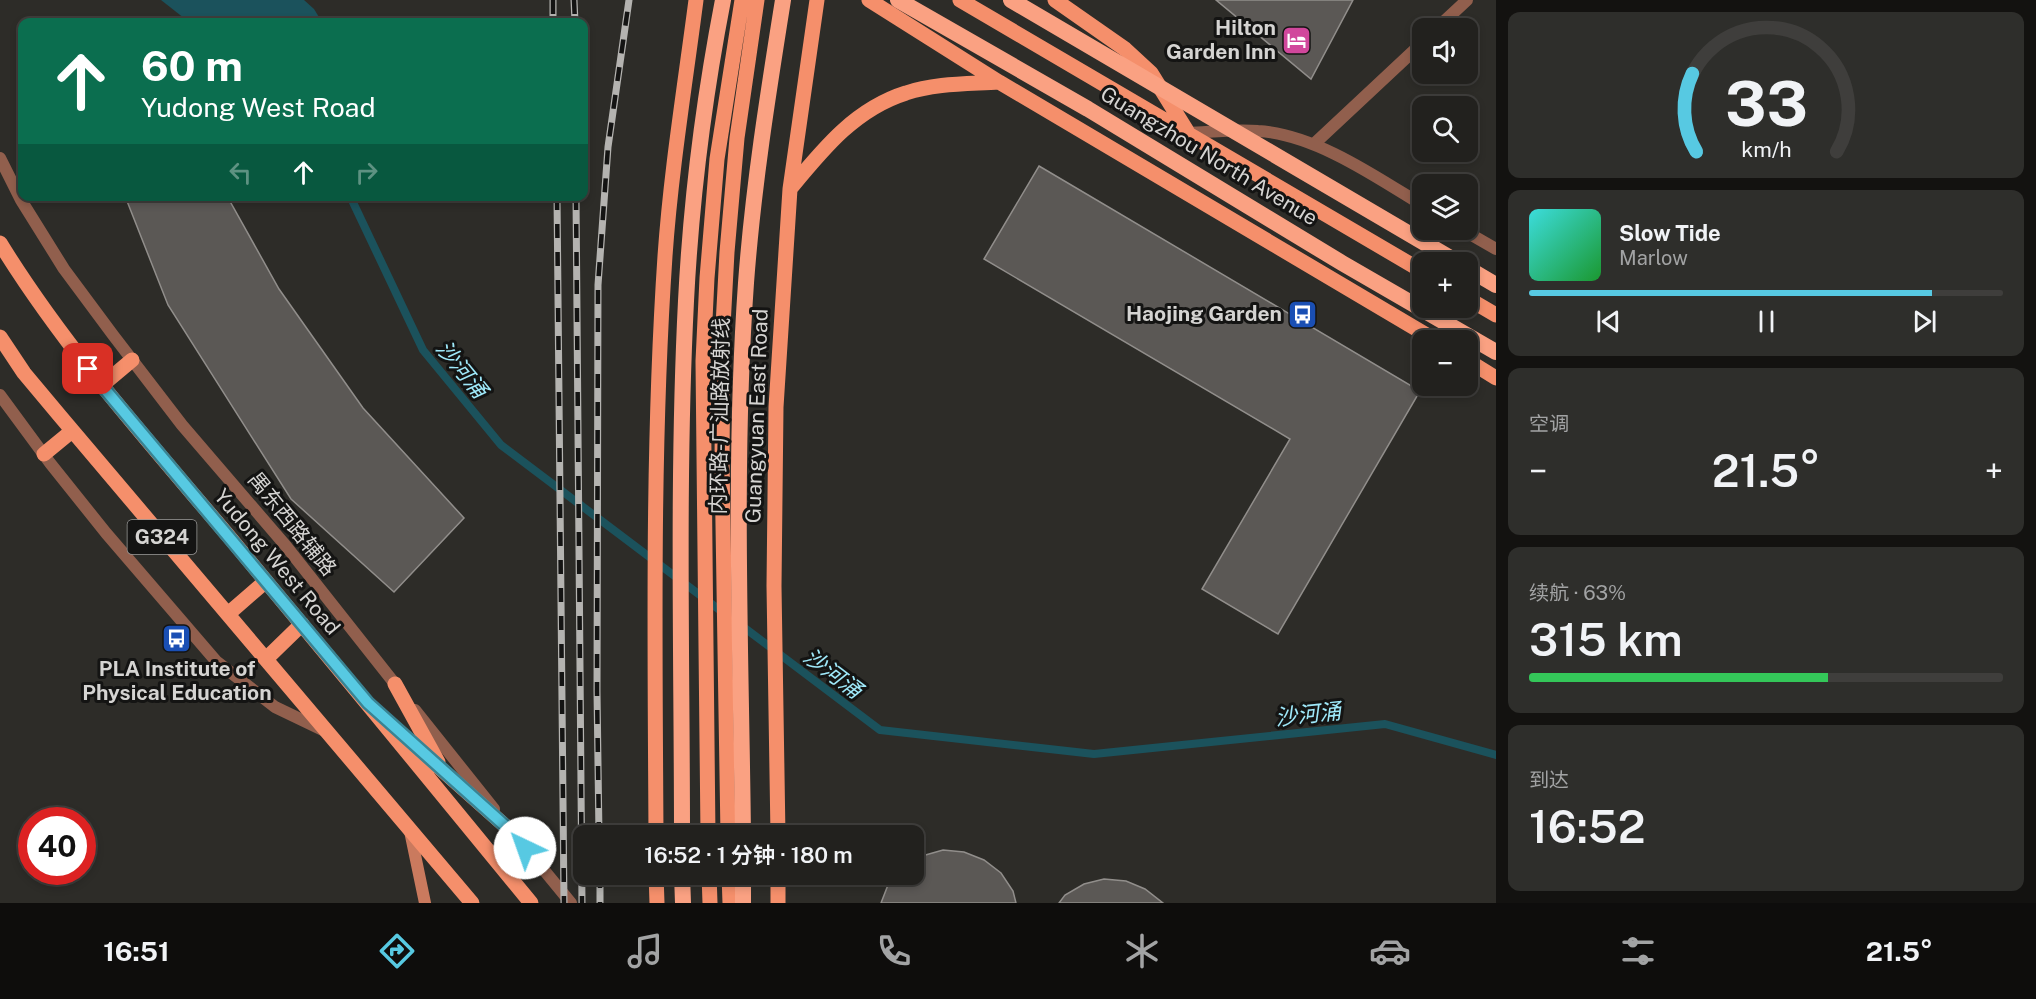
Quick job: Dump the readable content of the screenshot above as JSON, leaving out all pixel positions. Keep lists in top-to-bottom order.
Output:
{
  "streets": {
    "highway": ["Guangzhou North Avenue", "内环路-广汕路放射线"],
    "main road": ["Guangyuan East Road", "G324", "Yudong West Road"],
    "street": ["禺东西路辅路"]
  },
  "water": ["沙河涌"],
  "places": {
    "hotel": ["Hilton Garden Inn"],
    "bus stop": ["Haojing Garden", "PLA Institute of Physical Education"]
  },
  "page": {
    "map_buttons": ["+", "−"],
    "turn": ["60 m", "Yudong West Road"],
    "song": ["Slow Tide", "Marlow"],
    "tile": [
      "空调",
      ["续航 · 63%", "315 km"],
      ["到达", "16:52"]
    ],
    "heat": ["−", "21.5°", "+"],
    "limit": "40",
    "trip": "16:52 · 1 分钟 · 180 m",
    "tabs": ["16:51", "21.5°"],
    "gauge": ["33", "km/h"]
  }
}
